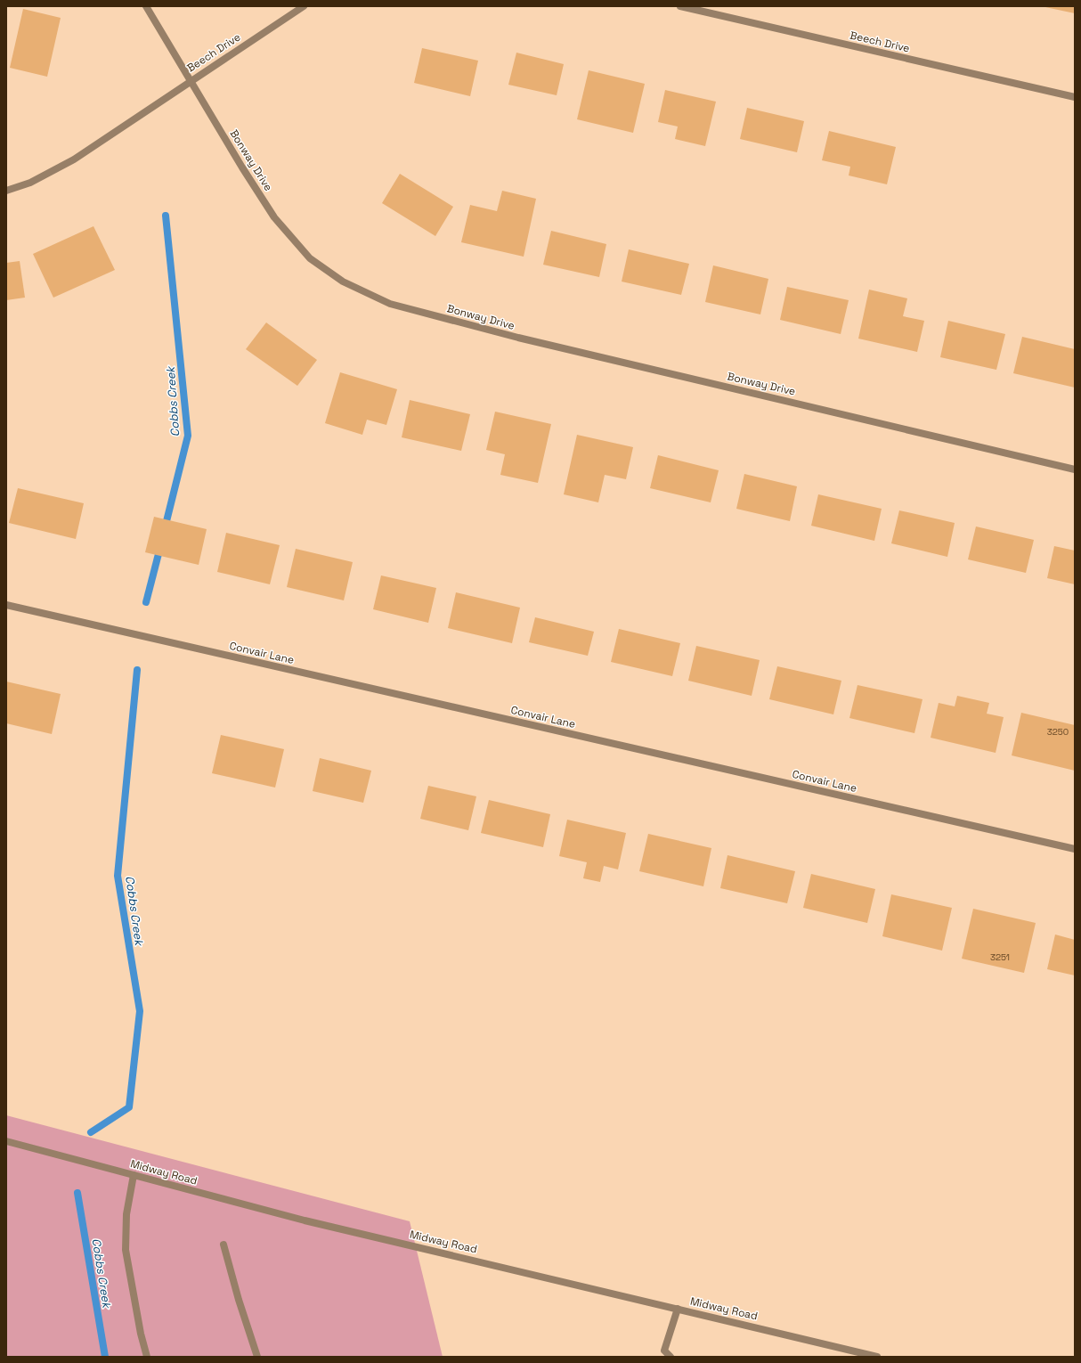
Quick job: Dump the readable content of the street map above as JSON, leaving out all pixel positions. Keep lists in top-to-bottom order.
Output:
{
  "streets": {
    "street": [
      "Beech Drive",
      "Bonway Drive",
      "Convair Lane",
      "Midway Road"
    ]
  },
  "crossings": [
    ["Beech Drive", "Bonway Drive"]
  ],
  "water": ["Cobbs Creek"],
  "house_numbers": ["3250", "3251"]
}
